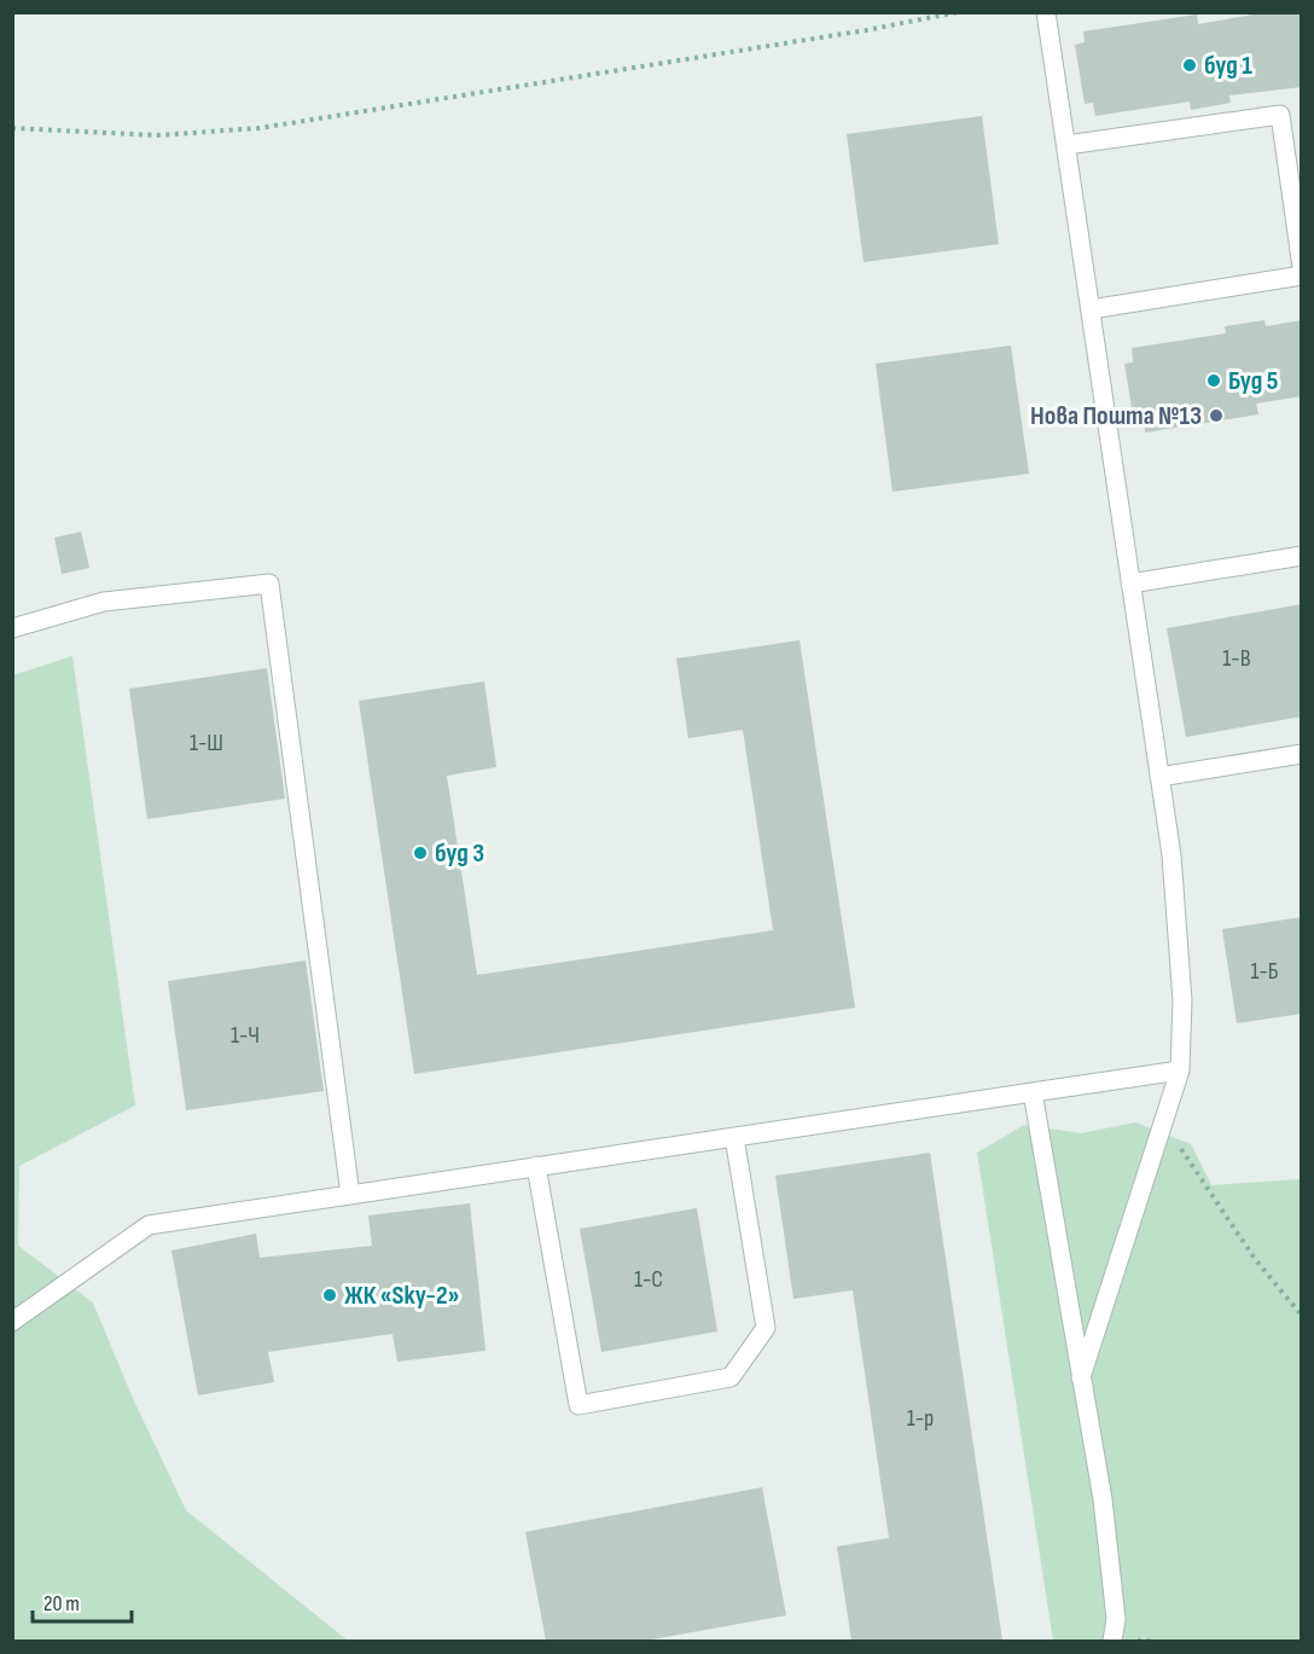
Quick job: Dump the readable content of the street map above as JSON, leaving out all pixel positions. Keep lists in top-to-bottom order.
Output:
{
  "places": [
    "буд 1",
    "Буд 5",
    "Нова Пошта №13",
    "буд 3",
    "ЖК «Sky-2»"
  ],
  "house_numbers": [
    "1-В",
    "1-Ш",
    "1-Б",
    "1-Ч",
    "1-С",
    "1-р"
  ],
  "scale_bar": "20 m"
}
